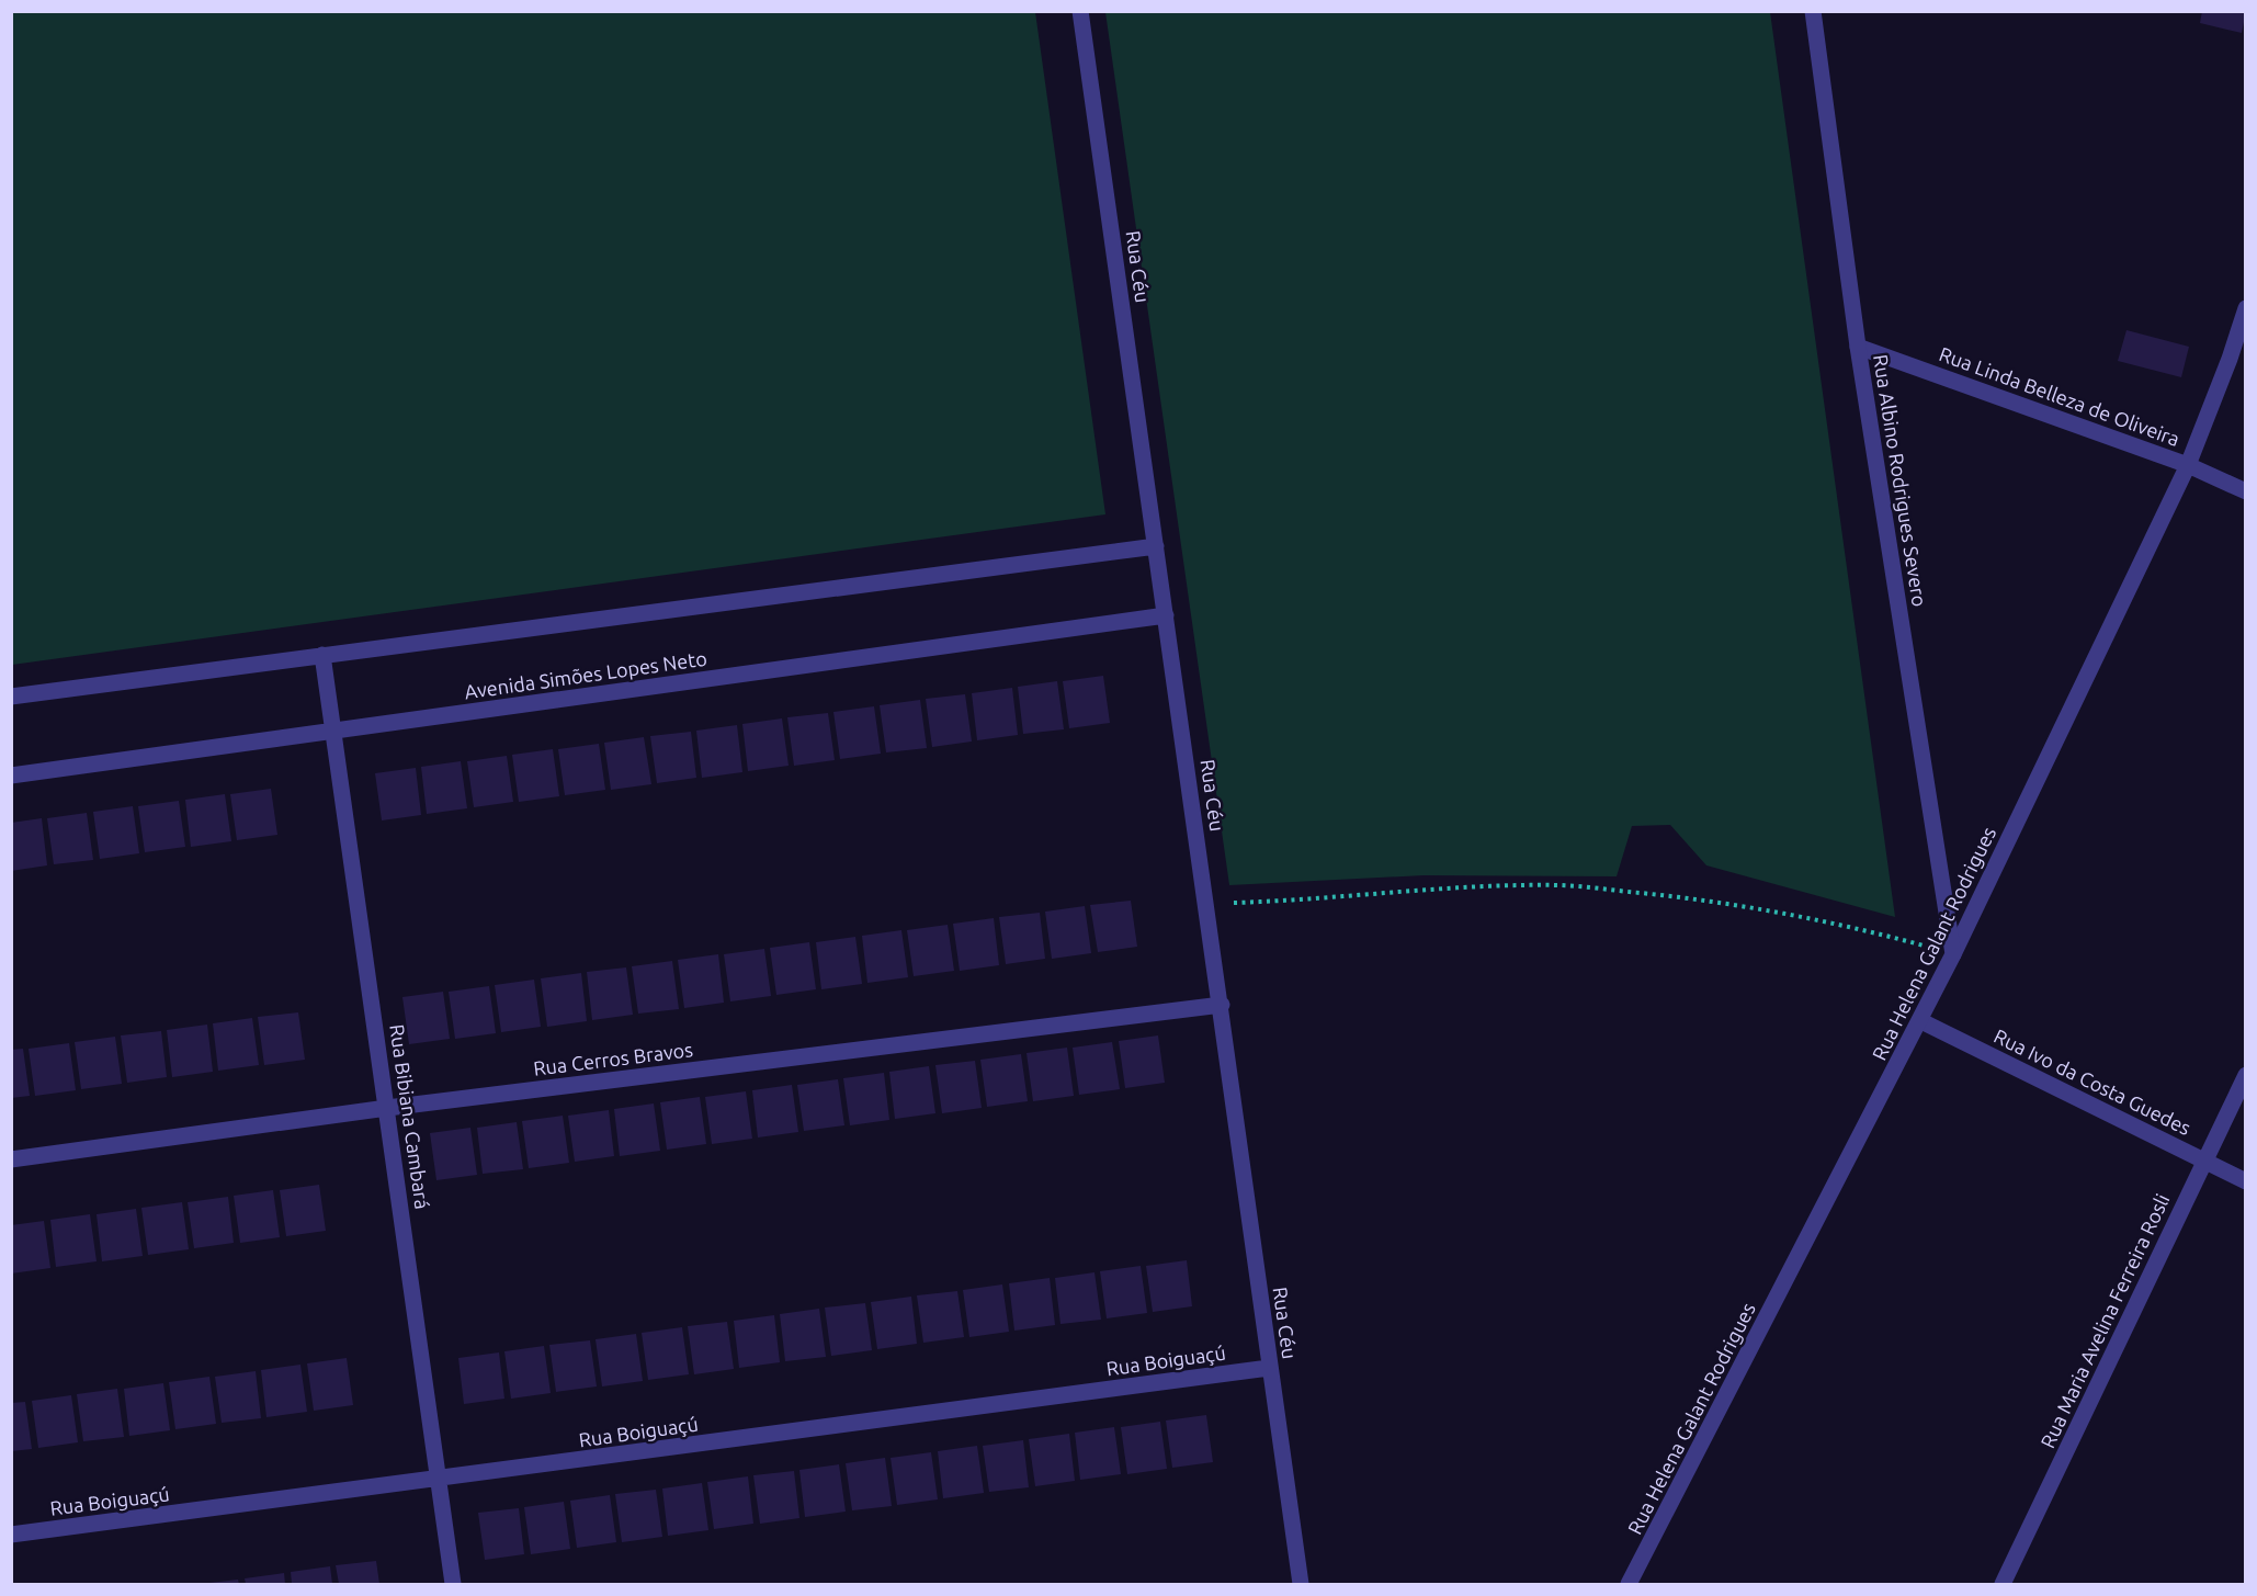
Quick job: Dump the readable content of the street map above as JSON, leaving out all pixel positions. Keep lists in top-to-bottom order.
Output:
{
  "streets": {
    "street": [
      "Rua Céu",
      "Rua Linda Belleza de Oliveira",
      "Rua Albino Rodrigues Severo",
      "Avenida Simões Lopes Neto",
      "Rua Helena Galant Rodrigues",
      "Rua Cerros Bravos",
      "Rua Ivo da Costa Guedes",
      "Rua Bibiana Cambará",
      "Rua Maria Avelina Ferreira Rosli",
      "Rua Boiguaçú"
    ]
  },
  "crossings": [
    ["Rua Céu", "Avenida Simões Lopes Neto"],
    ["Rua Céu", "Rua Cerros Bravos"],
    ["Rua Céu", "Rua Boiguaçú"],
    ["Rua Linda Belleza de Oliveira", "Rua Albino Rodrigues Severo"],
    ["Rua Linda Belleza de Oliveira", "Rua Helena Galant Rodrigues"],
    ["Rua Albino Rodrigues Severo", "Rua Helena Galant Rodrigues"],
    ["Avenida Simões Lopes Neto", "Rua Bibiana Cambará"],
    ["Rua Helena Galant Rodrigues", "Rua Ivo da Costa Guedes"],
    ["Rua Cerros Bravos", "Rua Bibiana Cambará"],
    ["Rua Ivo da Costa Guedes", "Rua Maria Avelina Ferreira Rosli"],
    ["Rua Bibiana Cambará", "Rua Boiguaçú"]
  ]
}
